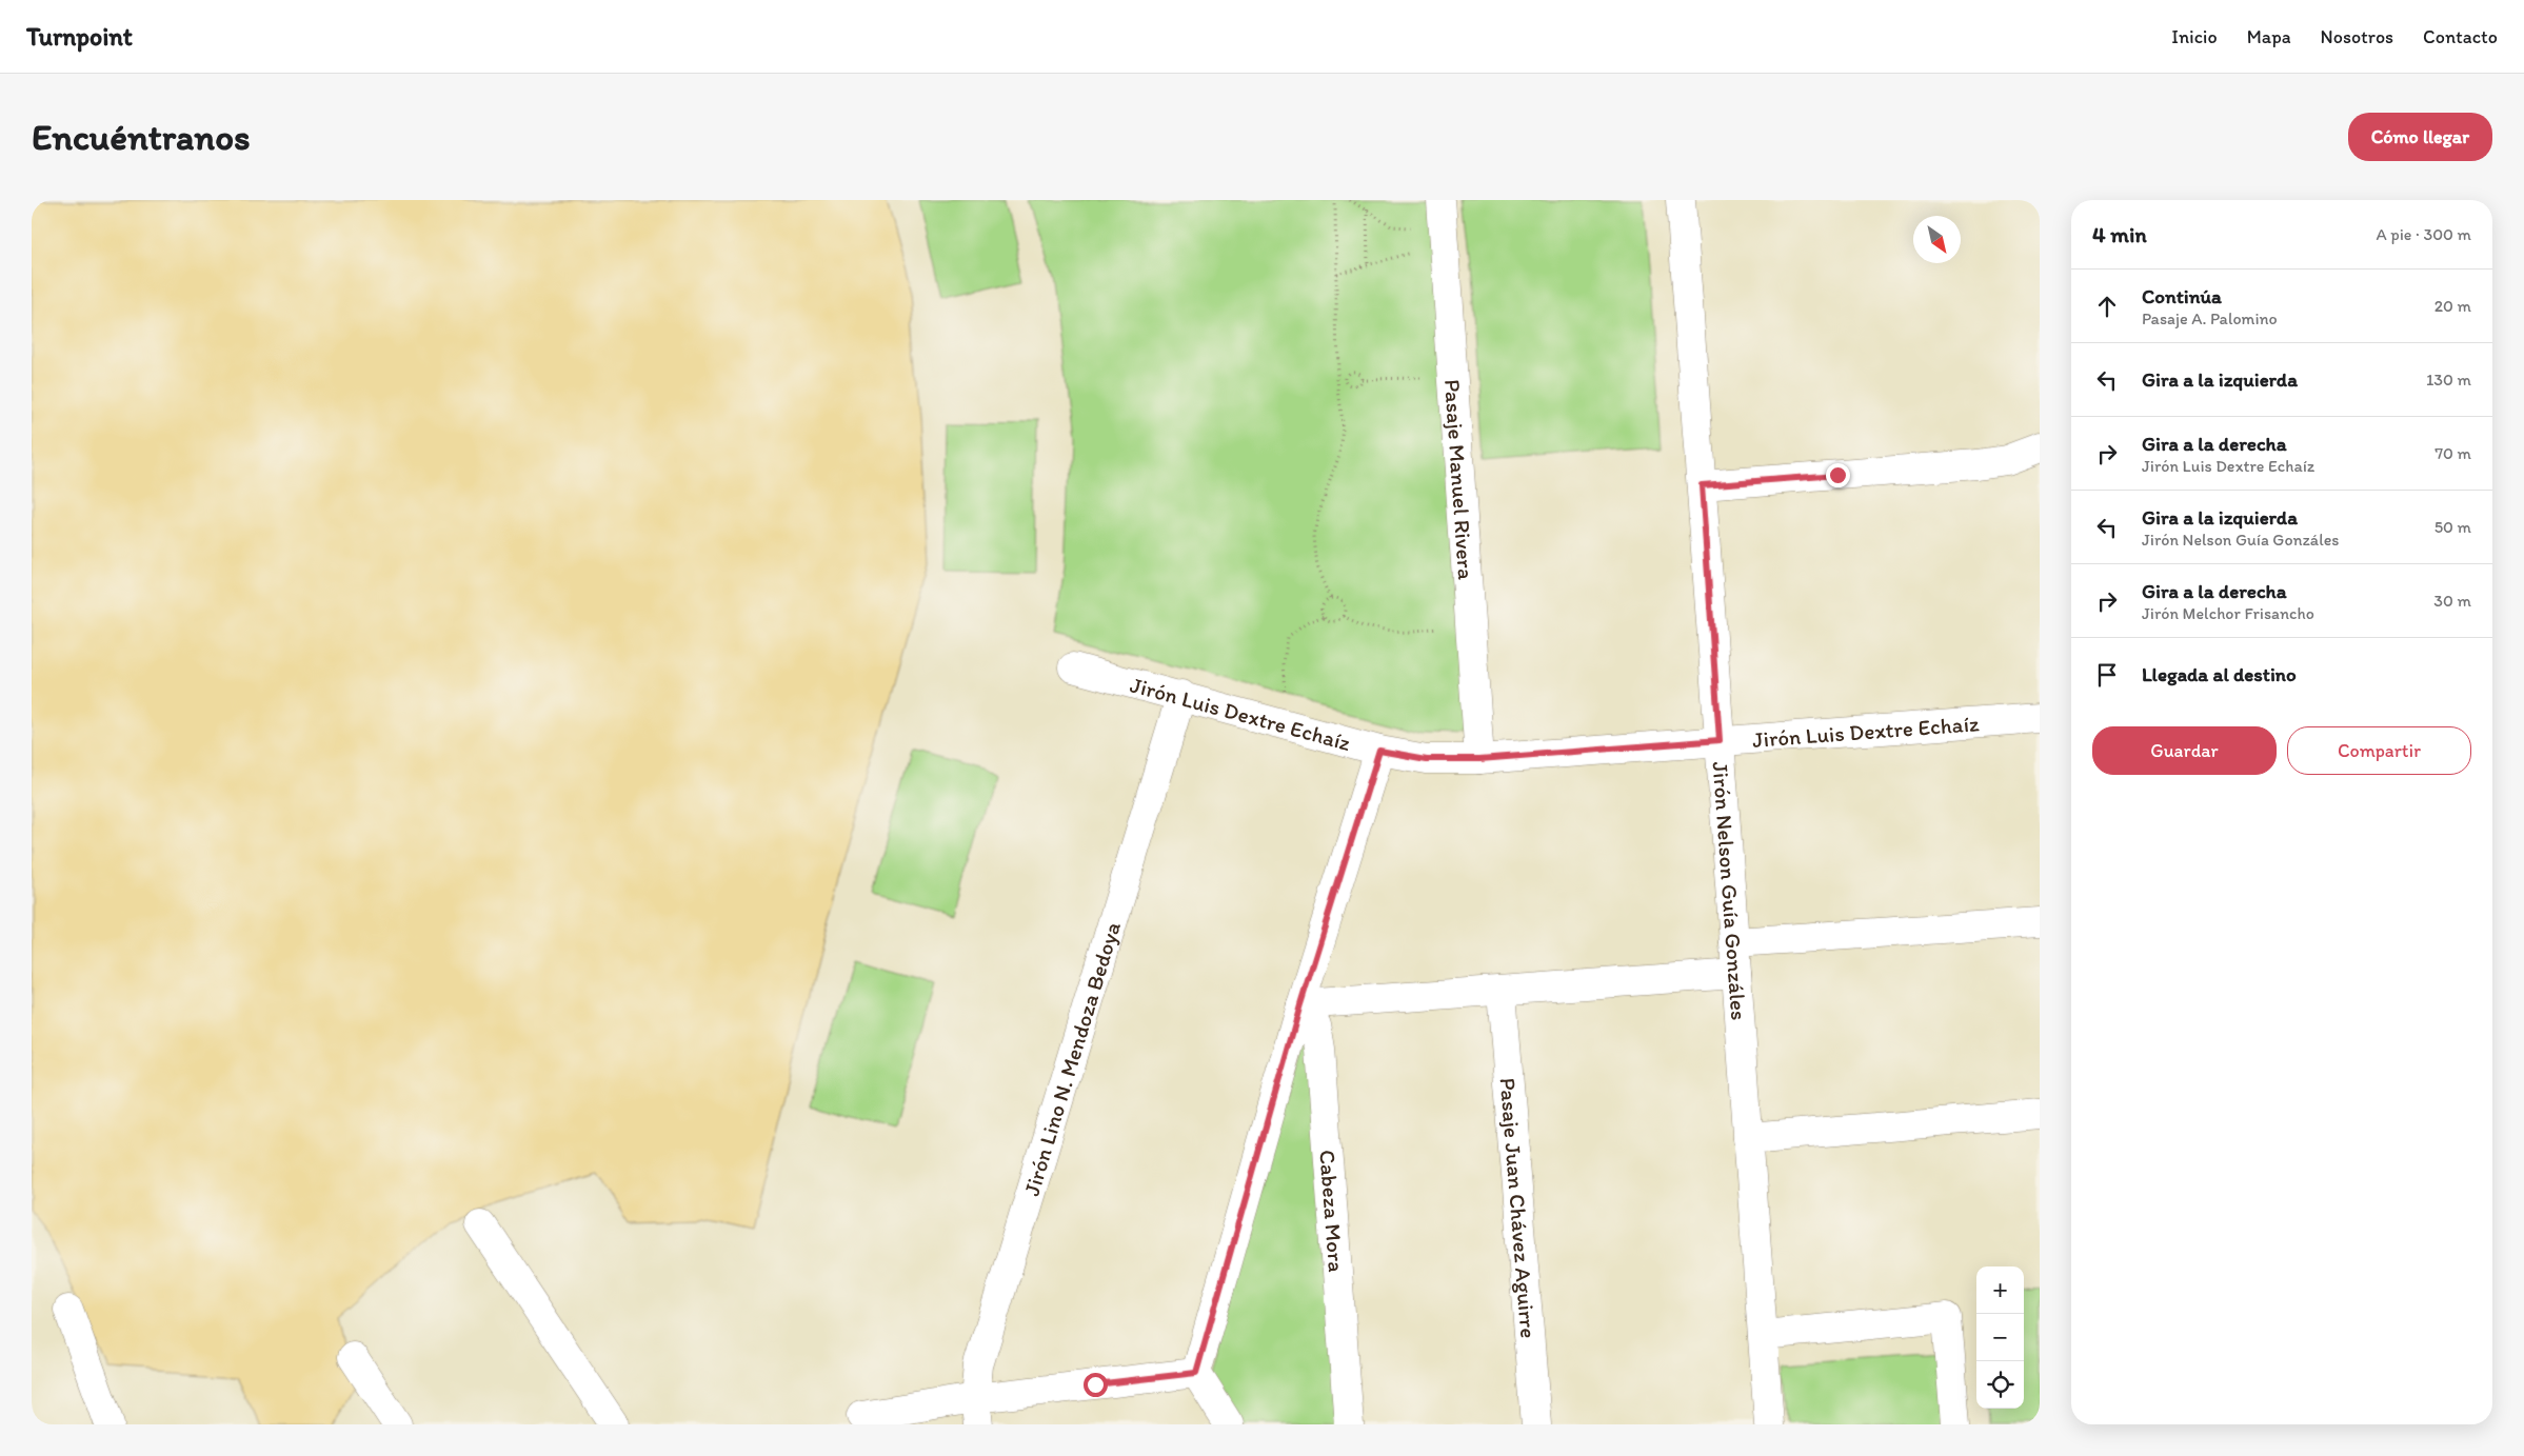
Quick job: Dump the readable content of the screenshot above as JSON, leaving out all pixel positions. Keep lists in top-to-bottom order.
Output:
{
  "streets": {
    "street": [
      "Pasaje Manuel Rivera",
      "Jirón Luis Dextre Echaíz",
      "Jirón Nelson Guía Gonzáles",
      "Jirón Lino N. Mendoza Bedoya",
      "Pasaje Juan Chávez Aguirre",
      "Cabeza Mora"
    ]
  },
  "crossings": [
    ["Pasaje Manuel Rivera", "Jirón Luis Dextre Echaíz"],
    ["Jirón Luis Dextre Echaíz", "Jirón Nelson Guía Gonzáles"],
    ["Jirón Luis Dextre Echaíz", "Jirón Lino N. Mendoza Bedoya"]
  ],
  "north": "bottom right",
  "page": {
    "header": "Turnpoint",
    "nav": [
      "Inicio",
      "Mapa",
      "Nosotros",
      "Contacto"
    ],
    "buttons": [
      "Cómo llegar",
      ["Guardar", "Compartir"]
    ],
    "title": "Encuéntranos",
    "heading": ["4 min", "A pie · 300 m"],
    "list": [
      ["Continúa", "Pasaje A. Palomino", "20 m"],
      ["Gira a la izquierda", "130 m"],
      ["Gira a la derecha", "Jirón Luis Dextre Echaíz", "70 m"],
      ["Gira a la izquierda", "Jirón Nelson Guía Gonzáles", "50 m"],
      ["Gira a la derecha", "Jirón Melchor Frisancho", "30 m"],
      "Llegada al destino"
    ],
    "map_buttons": ["+", "−"]
  }
}
